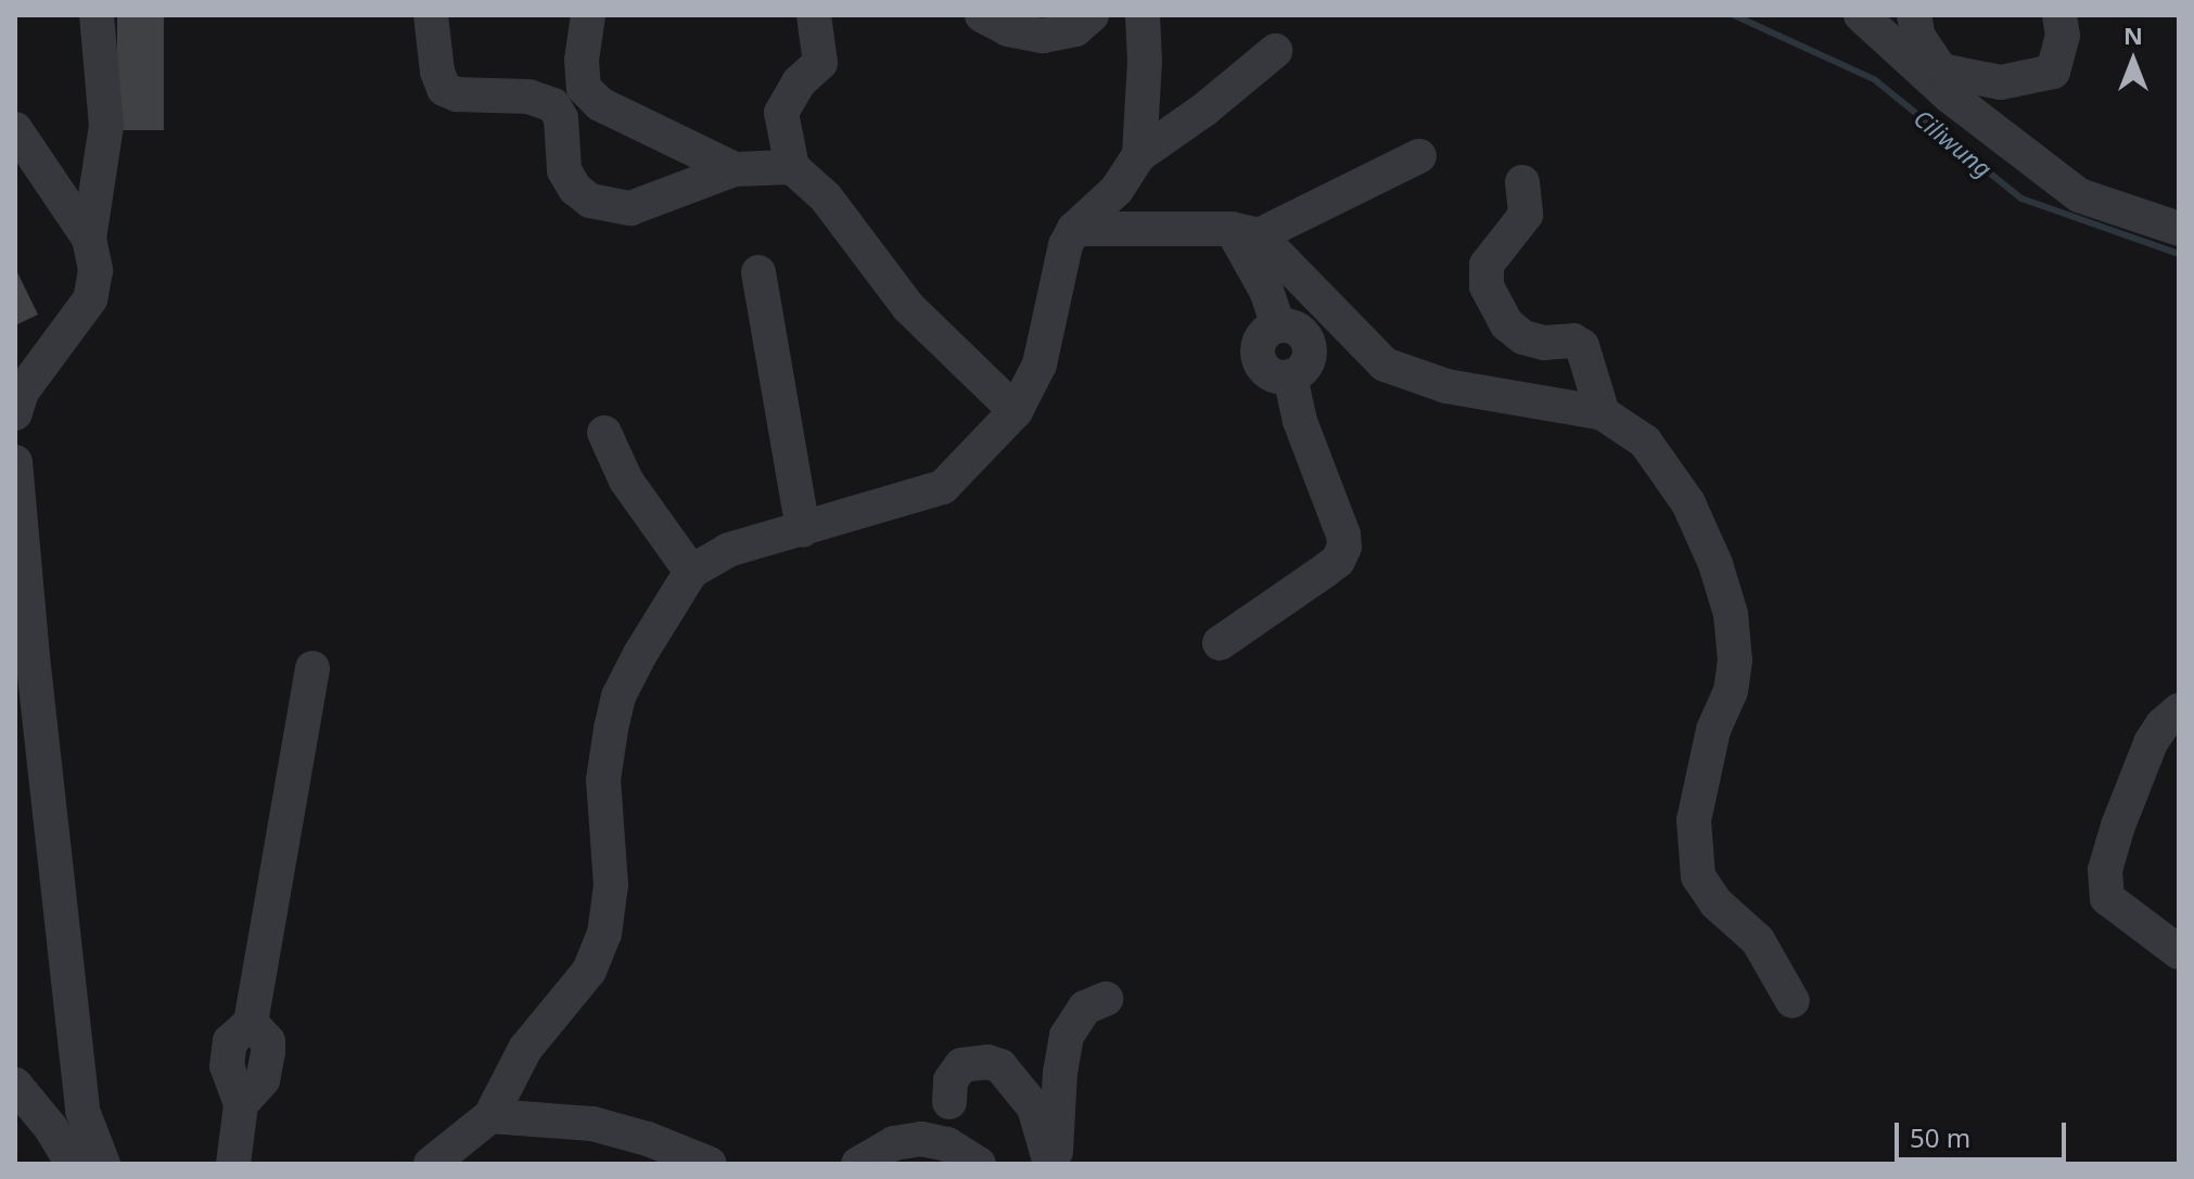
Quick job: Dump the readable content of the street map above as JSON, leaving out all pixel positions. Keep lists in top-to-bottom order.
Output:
{
  "water": ["Ciliwung"],
  "scale_bar": "50 m",
  "north": "top"
}
